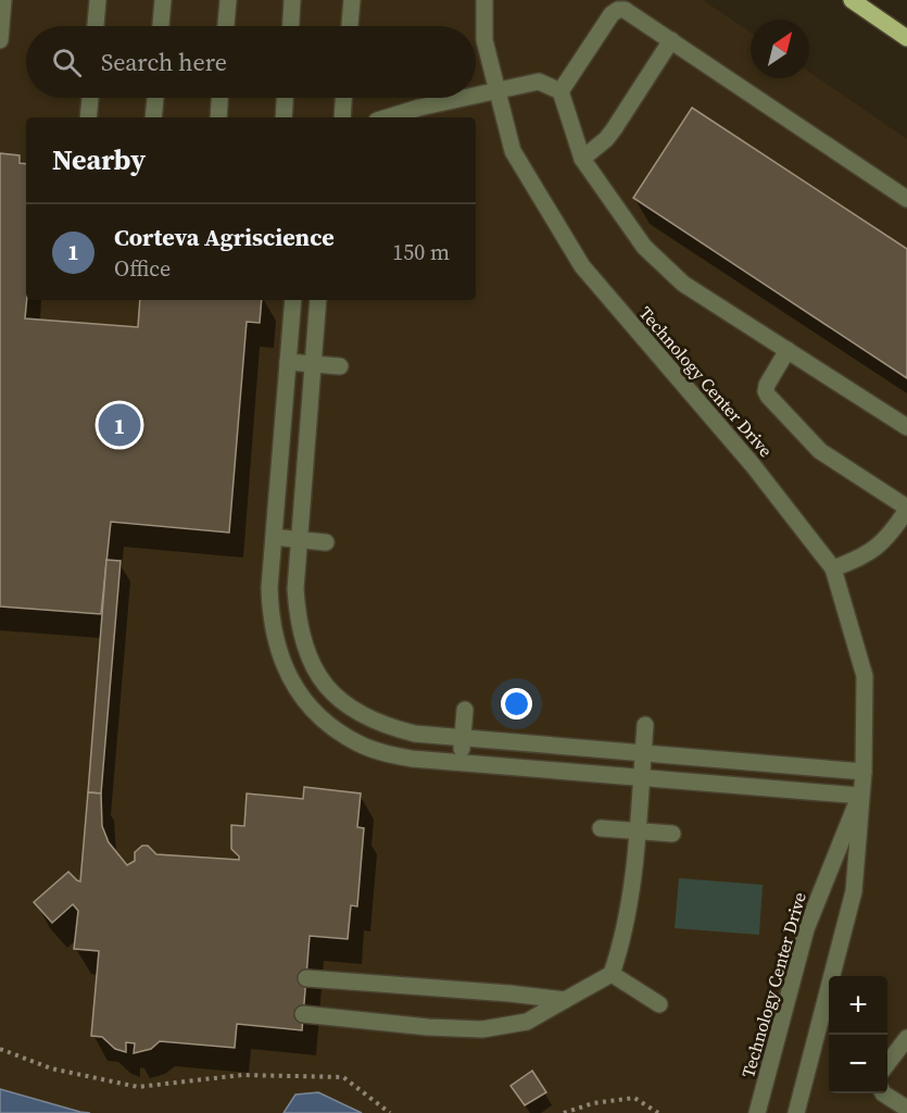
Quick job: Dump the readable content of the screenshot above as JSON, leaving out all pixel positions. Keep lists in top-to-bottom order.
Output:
{
  "streets": {
    "street": ["Technology Center Drive"]
  },
  "north": "top right",
  "page": {
    "search": "Search here",
    "heading": "Nearby",
    "list": [
      {
        "mark": "1",
        "name": "Corteva Agriscience",
        "note": "Office",
        "value": "150 m"
      }
    ],
    "pins": "1",
    "map_buttons": ["+", "−"]
  }
}
